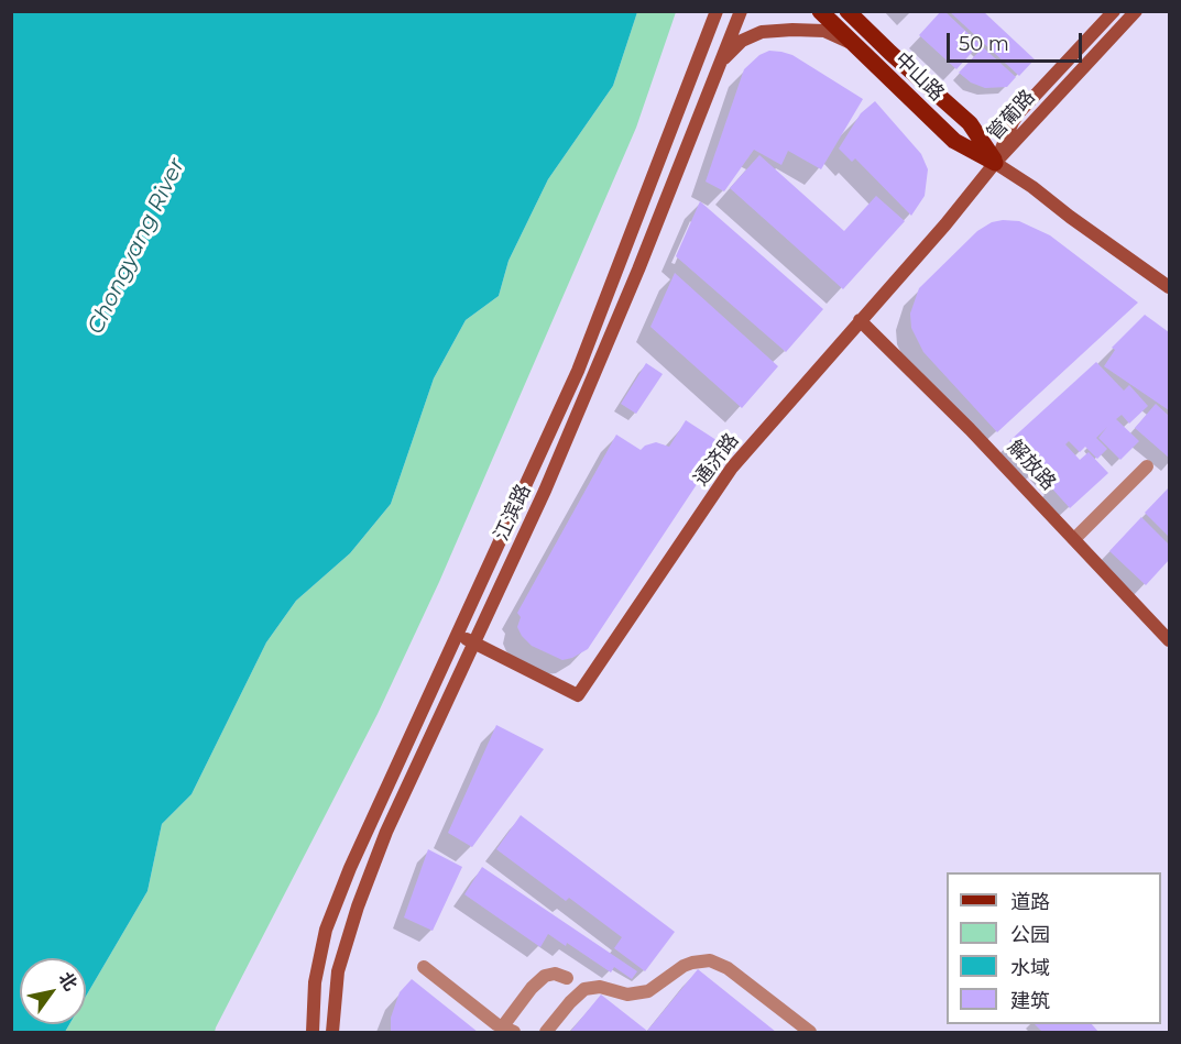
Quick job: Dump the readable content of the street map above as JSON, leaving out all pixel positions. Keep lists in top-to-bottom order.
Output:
{
  "streets": {
    "main road": [
      "中山路",
      "管葡路",
      "通济路",
      "解放路",
      "江滨路"
    ]
  },
  "crossings": [
    ["中山路", "管葡路"],
    ["中山路", "通济路"],
    ["管葡路", "通济路"],
    ["通济路", "解放路"],
    ["通济路", "江滨路"]
  ],
  "water": ["Chongyang River"],
  "legend": [
    "道路",
    "公园",
    "水域",
    "建筑"
  ],
  "scale_bar": "50 m",
  "north": "top right"
}
